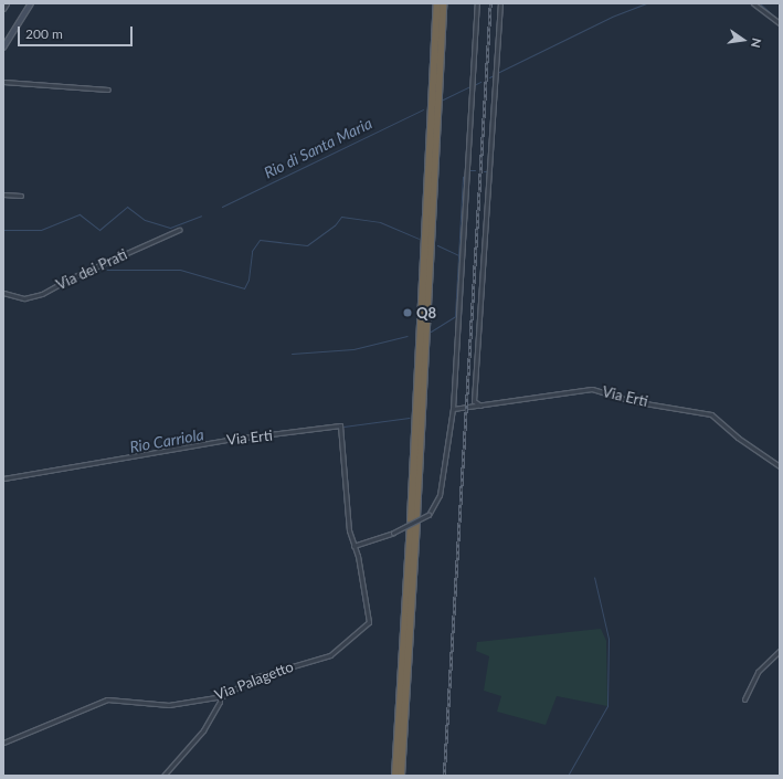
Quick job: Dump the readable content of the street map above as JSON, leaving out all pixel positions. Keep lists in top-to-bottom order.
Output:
{
  "streets": {
    "street": ["Via dei Prati", "Via Erti", "Via Palagetto"]
  },
  "crossings": [
    ["Via Erti", "Via Palagetto"]
  ],
  "water": ["Rio di Santa Maria", "Rio Carriola"],
  "places": ["Q8"],
  "scale_bar": "200 m",
  "north": "right"
}
